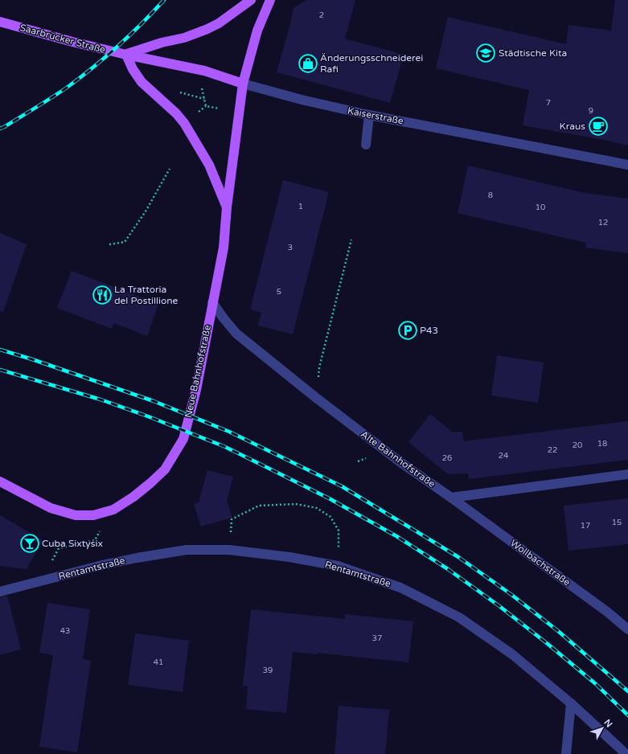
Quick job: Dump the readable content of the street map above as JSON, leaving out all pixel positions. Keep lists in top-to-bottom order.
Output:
{
  "streets": {
    "main road": ["Saarbrücker Straße", "Kaiserstraße", "Neue Bahnhofstraße"],
    "street": ["Alte Bahnhofstraße", "Wollbachstraße", "Rentamtstraße"]
  },
  "crossings": [
    ["Saarbrücker Straße", "Kaiserstraße"],
    ["Kaiserstraße", "Neue Bahnhofstraße"],
    ["Neue Bahnhofstraße", "Alte Bahnhofstraße"],
    ["Alte Bahnhofstraße", "Wollbachstraße"]
  ],
  "places": {
    "school or university": ["Städtische Kita"],
    "shop": ["Änderungsschneiderei Rafi"],
    "cafe": ["Kraus"],
    "restaurant": ["La Trattoria del Postillione"],
    "parking": ["P43"],
    "bar": ["Cuba Sixtysix"]
  },
  "house_numbers": [
    "2",
    "7",
    "9",
    "8",
    "1",
    "10",
    "12",
    "3",
    "5",
    "18",
    "20",
    "22",
    "24",
    "26",
    "15",
    "17",
    "43",
    "37",
    "41",
    "39"
  ],
  "north": "top right"
}
